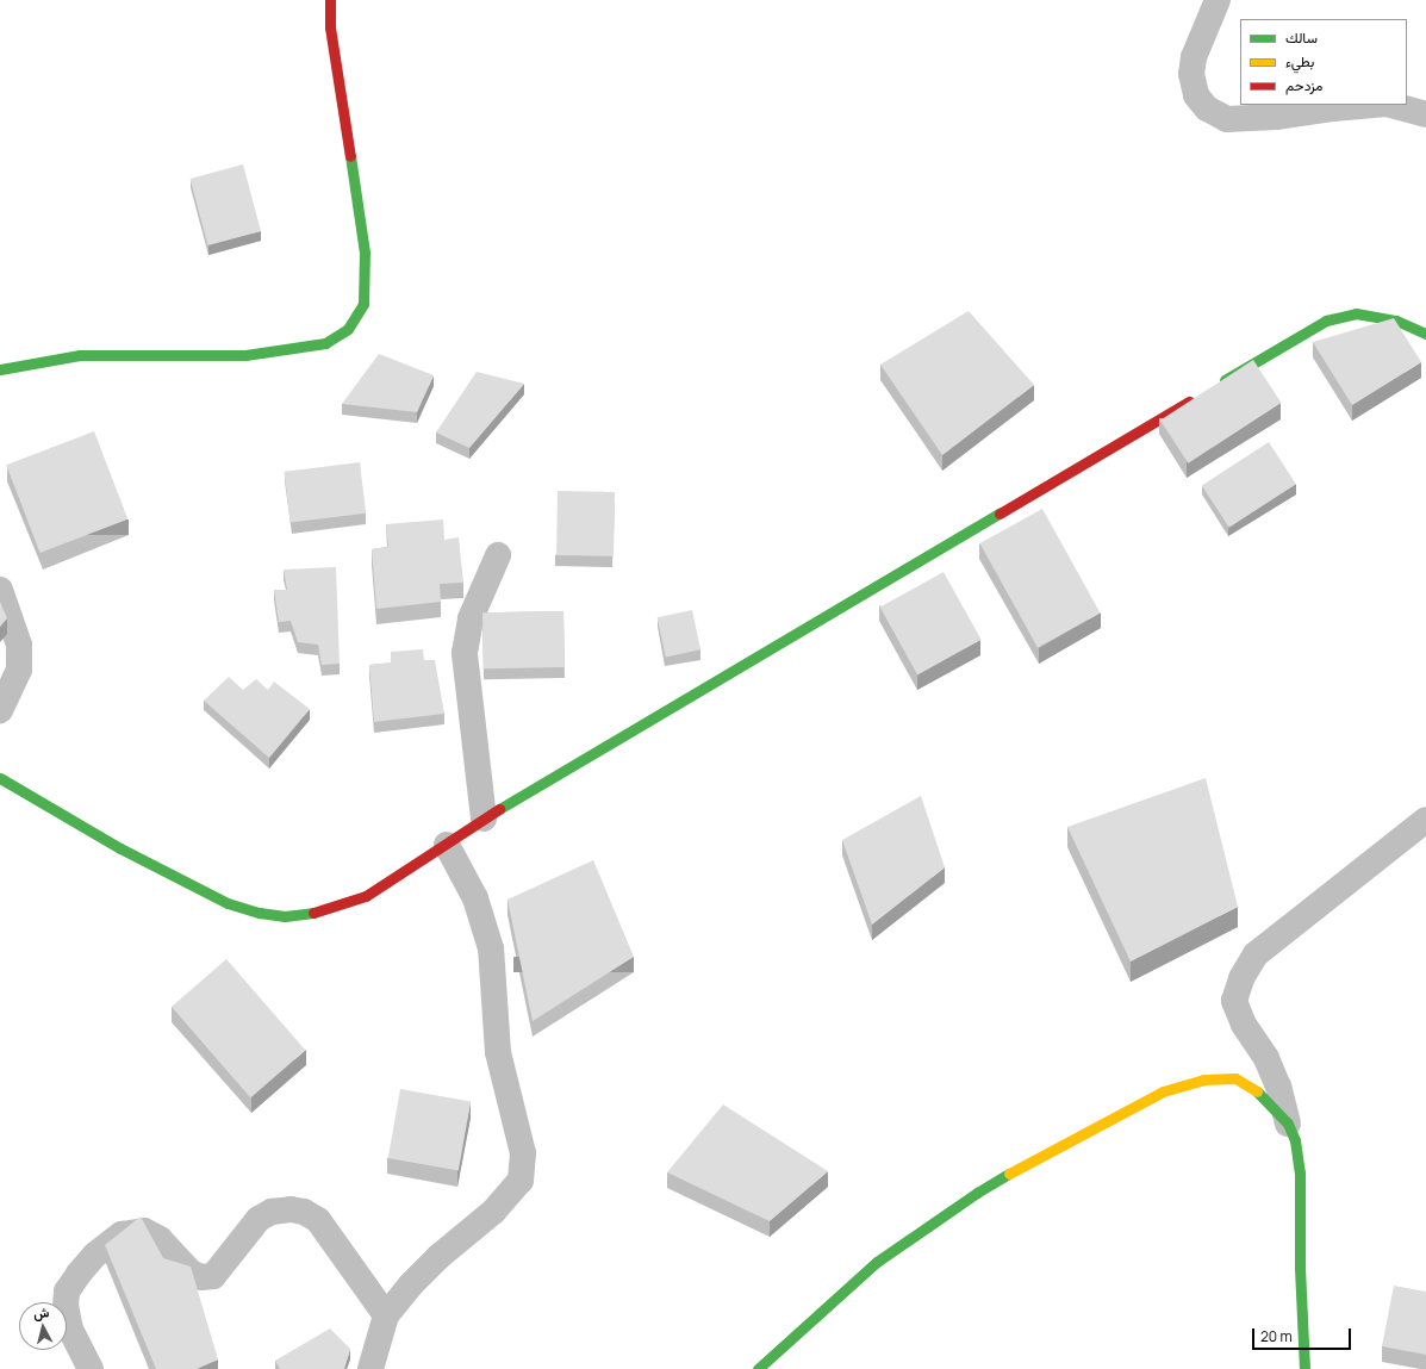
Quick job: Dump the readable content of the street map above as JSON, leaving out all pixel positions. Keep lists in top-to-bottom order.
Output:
{
  "legend": ["سالك", "بطيء", "مزدحم"],
  "scale_bar": "20 m",
  "north": "top"
}
